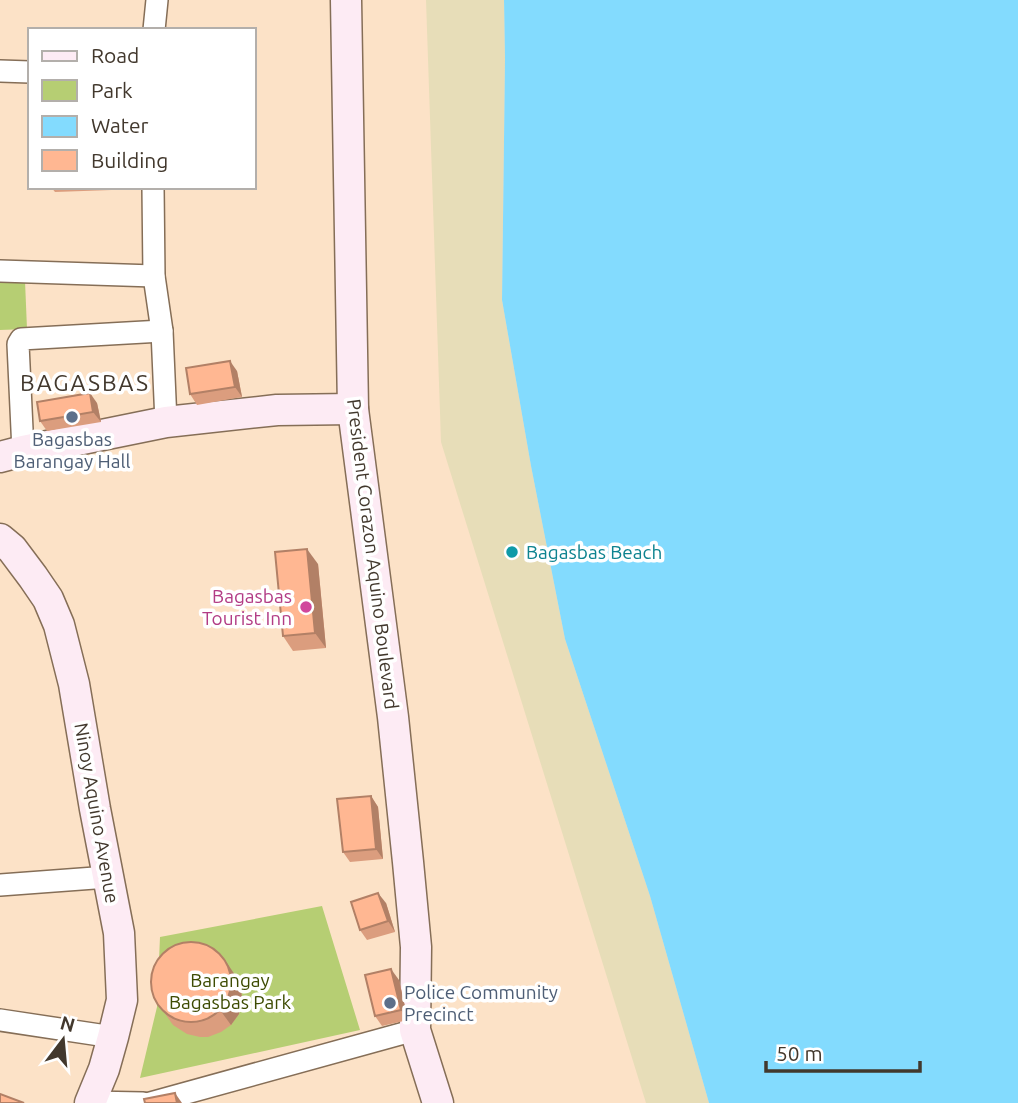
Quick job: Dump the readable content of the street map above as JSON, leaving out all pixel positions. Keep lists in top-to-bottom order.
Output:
{
  "streets": {
    "street": ["President Corazon Aquino Boulevard", "Ninoy Aquino Avenue"]
  },
  "districts": ["BAGASBAS"],
  "parks": ["Barangay Bagasbas Park"],
  "places": [
    "Bagasbas Barangay Hall",
    "Bagasbas Beach",
    "Bagasbas Tourist Inn",
    "Police Community Precinct"
  ],
  "legend": [
    "Road",
    "Park",
    "Water",
    "Building"
  ],
  "scale_bar": "50 m",
  "north": "top"
}
